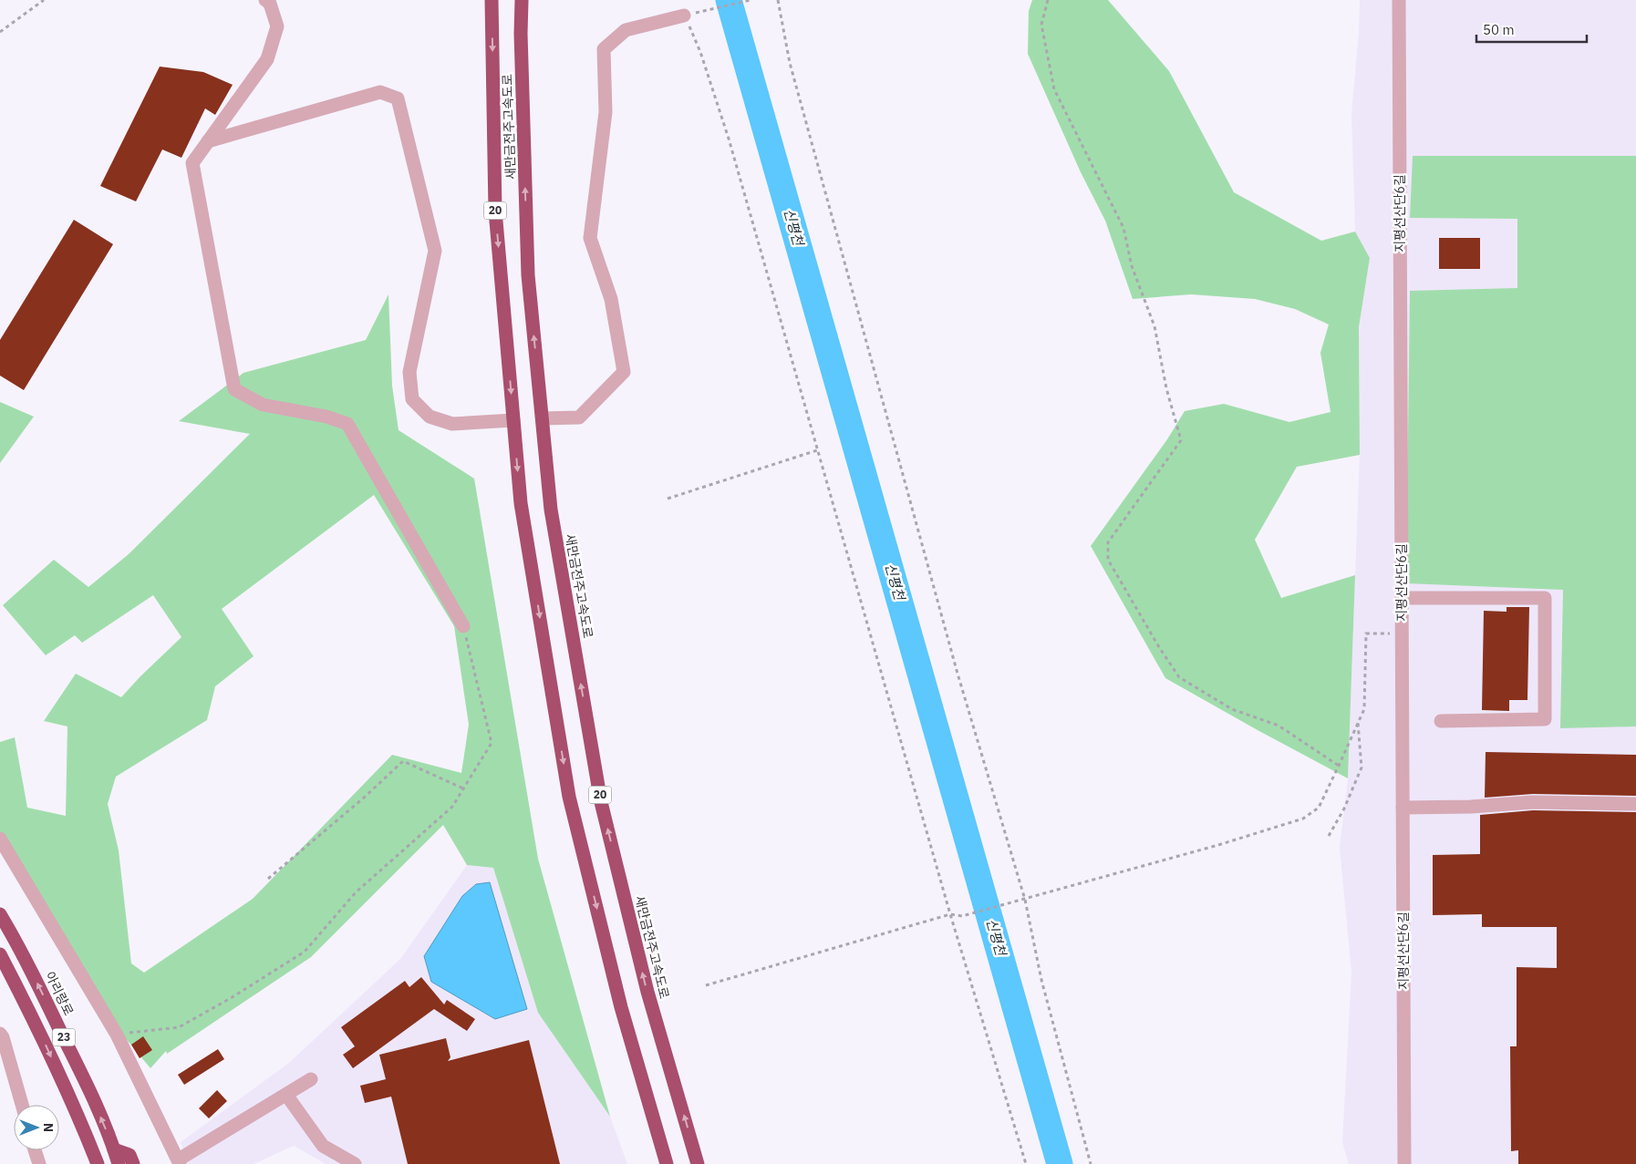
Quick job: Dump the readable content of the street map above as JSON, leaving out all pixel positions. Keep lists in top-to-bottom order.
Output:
{
  "streets": {
    "highway": [
      "새만금전주고속도로",
      "20",
      "아리랑로",
      "23"
    ],
    "street": ["지평선산단6길"]
  },
  "water": ["신평천"],
  "scale_bar": "50 m",
  "north": "right"
}
